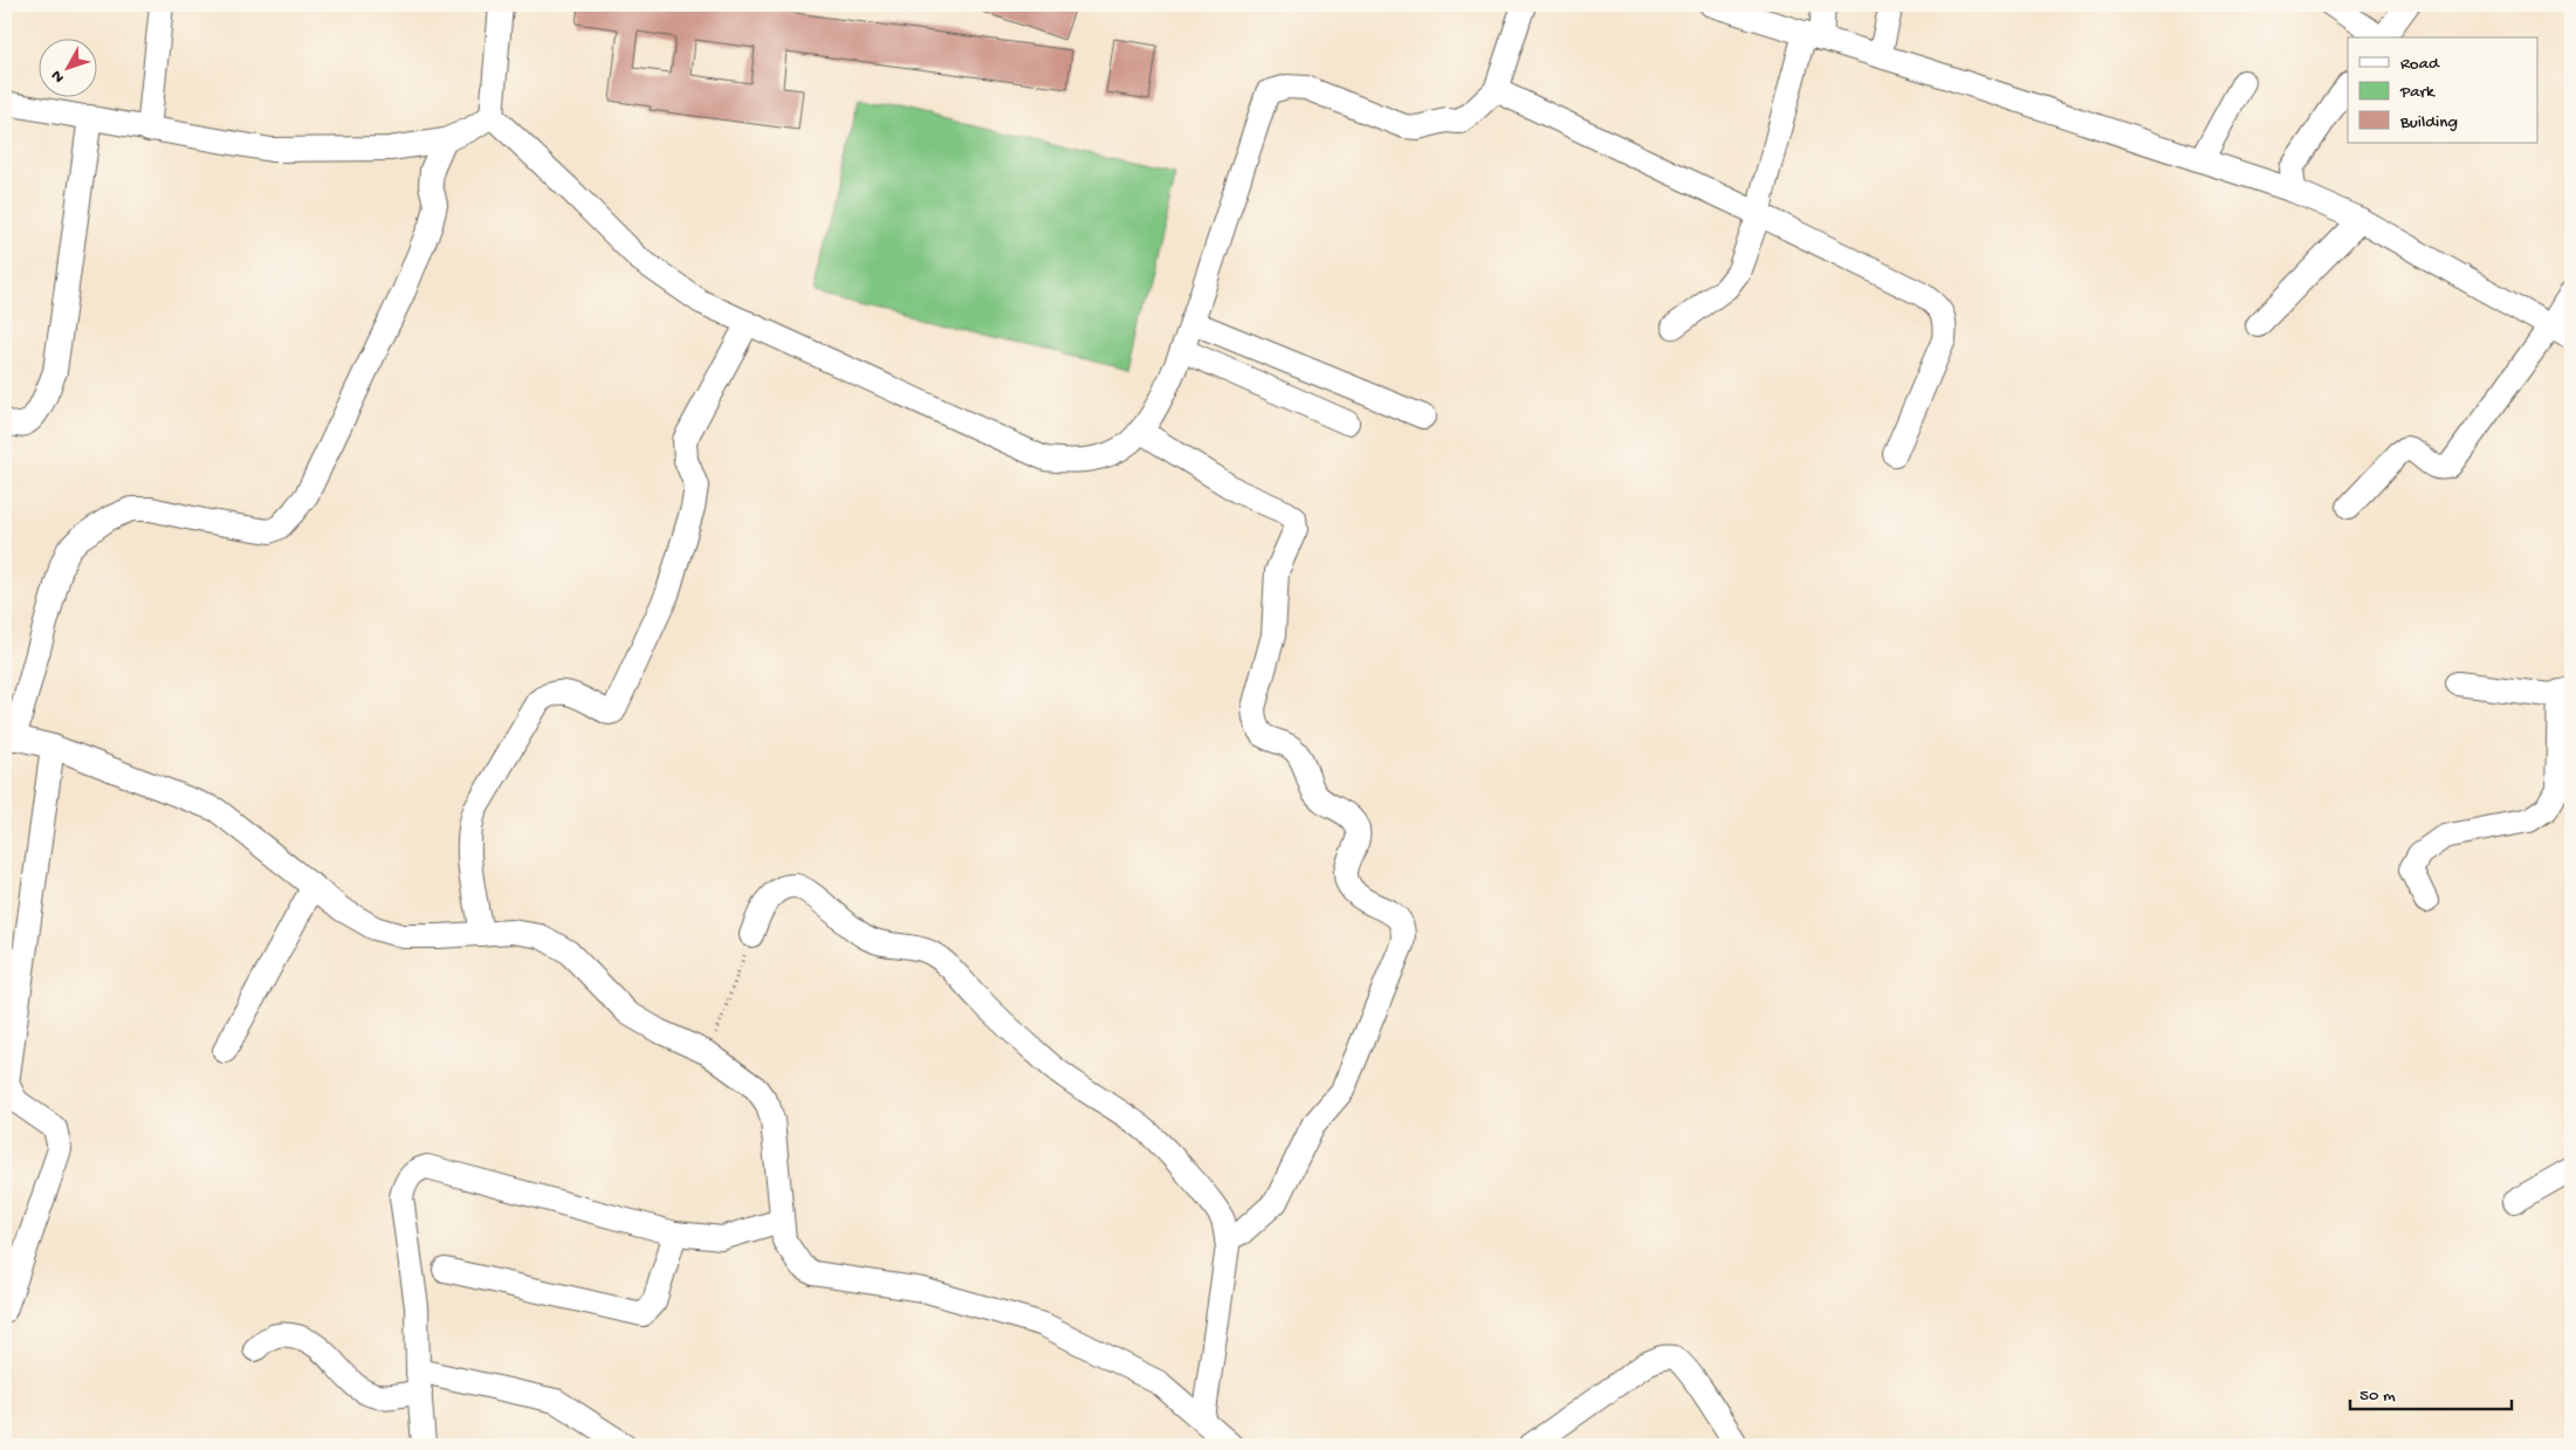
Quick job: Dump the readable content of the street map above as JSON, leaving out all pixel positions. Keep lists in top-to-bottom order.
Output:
{
  "legend": ["Road", "Park", "Building"],
  "scale_bar": "50 m",
  "north": "bottom left"
}
